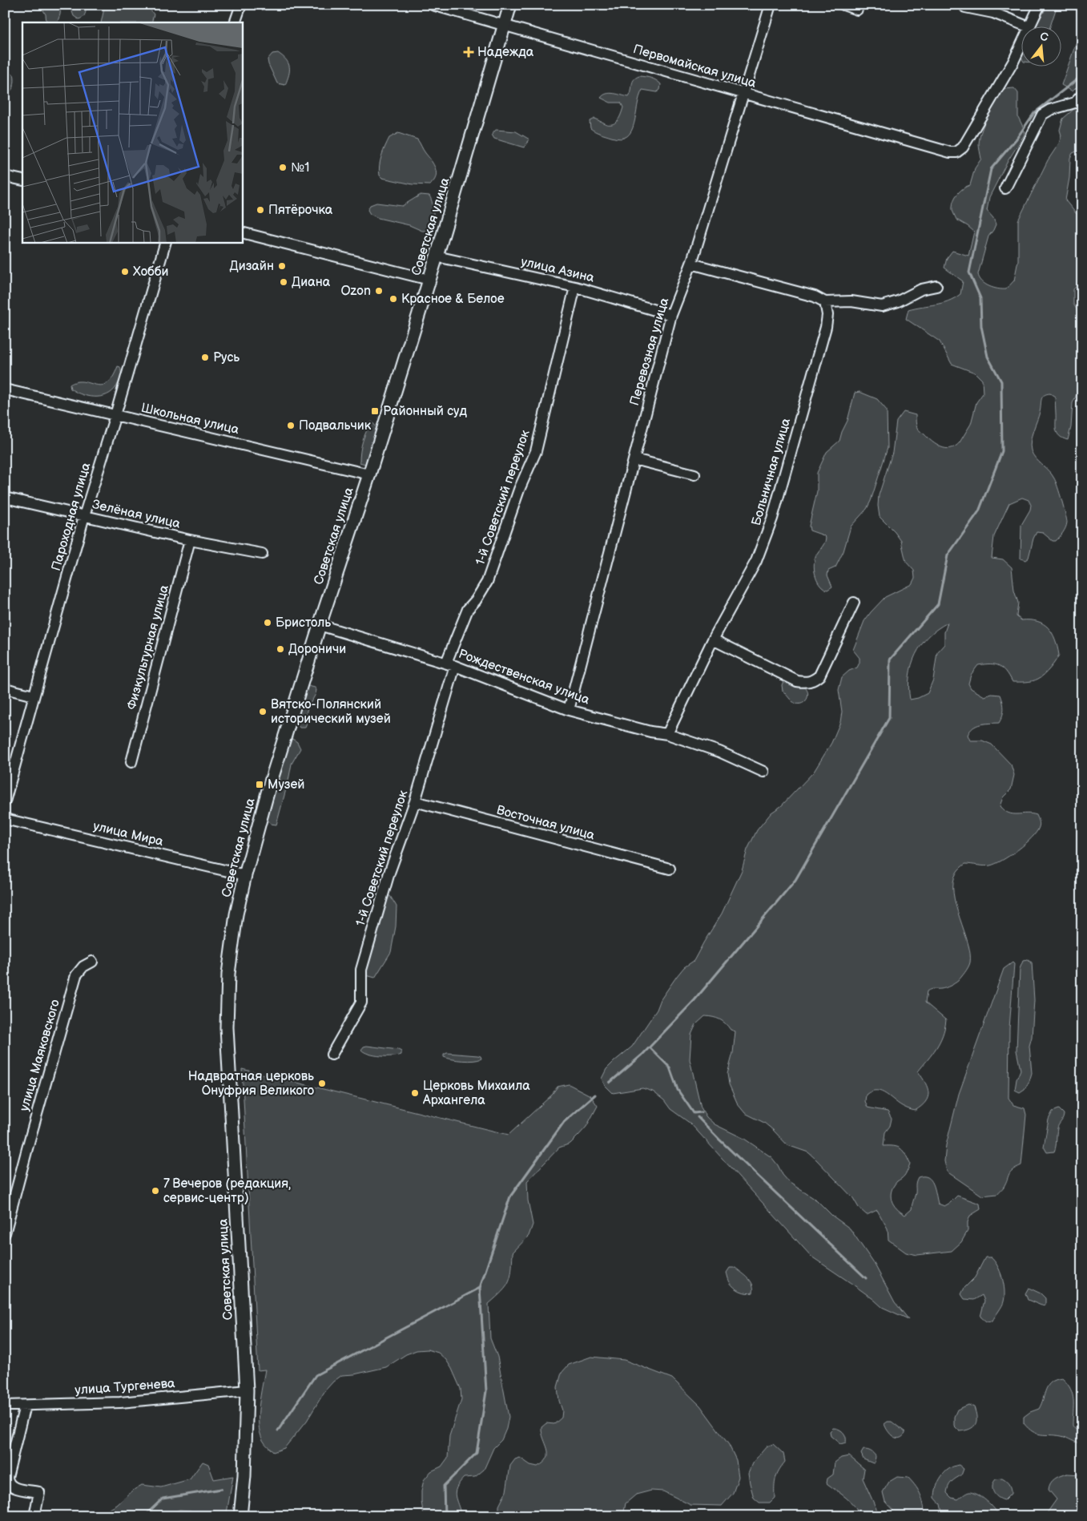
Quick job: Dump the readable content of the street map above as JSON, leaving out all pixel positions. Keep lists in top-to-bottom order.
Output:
{
  "streets": {
    "street": [
      "Первомайская улица",
      "Советская улица",
      "улица Азина",
      "Перевозная улица",
      "Школьная улица",
      "Больничная улица",
      "1-й Советский переулок",
      "Зелёная улица",
      "Пароходная улица",
      "Физкультурная улица",
      "Рождественская улица",
      "Восточная улица",
      "улица Мира",
      "улица Маяковского",
      "улица Тургенева"
    ]
  },
  "crossings": [
    ["Первомайская улица", "Советская улица"],
    ["Первомайская улица", "Перевозная улица"],
    ["Советская улица", "улица Азина"],
    ["Советская улица", "Школьная улица"],
    ["Советская улица", "Рождественская улица"],
    ["Советская улица", "улица Мира"],
    ["Советская улица", "улица Тургенева"],
    ["улица Азина", "Перевозная улица"],
    ["улица Азина", "1-й Советский переулок"],
    ["Перевозная улица", "Рождественская улица"],
    ["Школьная улица", "Пароходная улица"],
    ["Больничная улица", "Рождественская улица"],
    ["1-й Советский переулок", "Рождественская улица"],
    ["1-й Советский переулок", "Восточная улица"],
    ["Зелёная улица", "Пароходная улица"],
    ["Зелёная улица", "Физкультурная улица"]
  ],
  "places": {
    "health": ["Надежда"],
    "other": [
      "№1",
      "Пятёрочка",
      "Дизайн",
      "Хобби",
      "Диана",
      "Ozon",
      "Красное & Белое",
      "Русь",
      "Подвальчик",
      "Бристоль",
      "Дороничи",
      "Вятско-Полянский исторический музей",
      "Надвратная церковь Онуфрия Великого",
      "Церковь Михаила Архангела",
      "7 Вечеров (редакция, сервис-центр)"
    ],
    "transit": ["Районный суд", "Музей"]
  },
  "north": "top"
}
